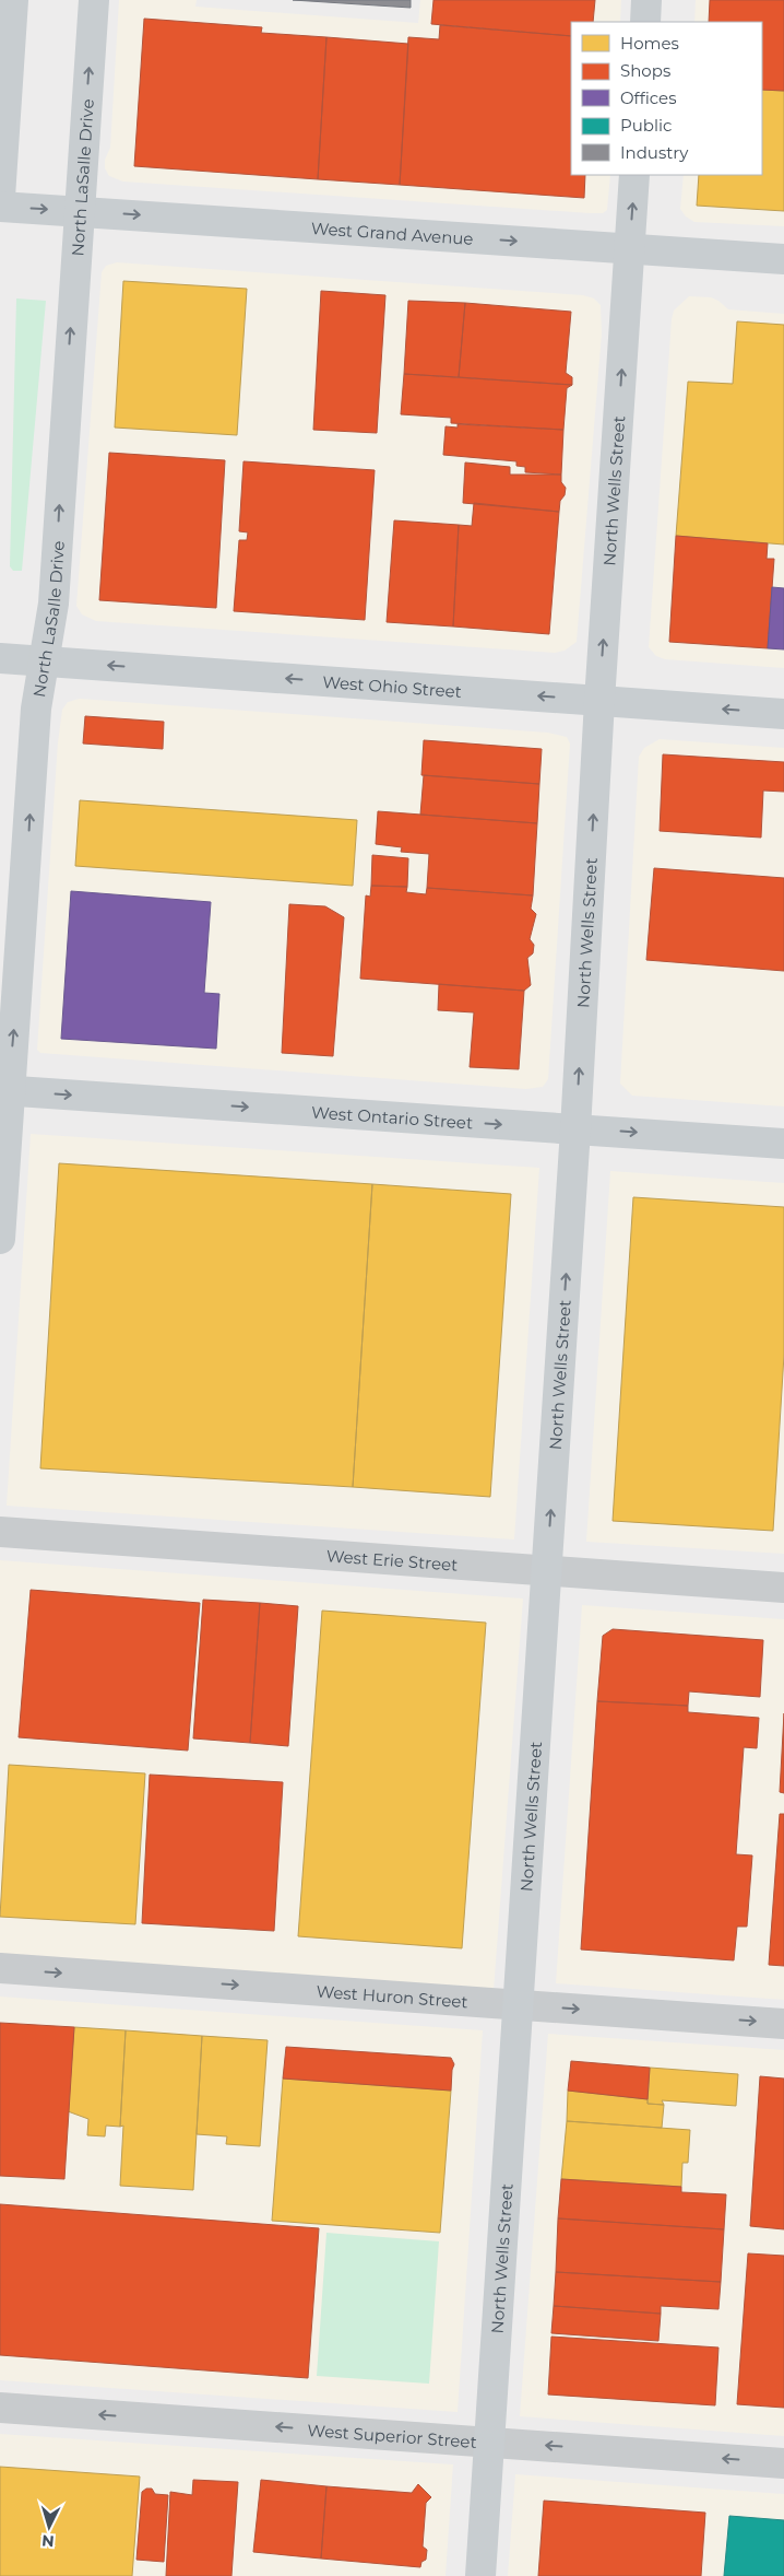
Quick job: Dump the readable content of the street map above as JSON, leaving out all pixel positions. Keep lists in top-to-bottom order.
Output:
{
  "streets": {
    "main road": [
      "North LaSalle Drive",
      "West Grand Avenue",
      "North Wells Street",
      "West Ohio Street",
      "West Ontario Street"
    ],
    "street": ["West Erie Street", "West Huron Street", "West Superior Street"]
  },
  "crossings": [
    ["North LaSalle Drive", "West Grand Avenue"],
    ["North LaSalle Drive", "West Ohio Street"],
    ["North LaSalle Drive", "West Ontario Street"],
    ["West Grand Avenue", "North Wells Street"],
    ["North Wells Street", "West Ohio Street"],
    ["North Wells Street", "West Ontario Street"],
    ["North Wells Street", "West Erie Street"],
    ["North Wells Street", "West Huron Street"],
    ["North Wells Street", "West Superior Street"]
  ],
  "one_way": [
    "North LaSalle Drive",
    "West Grand Avenue",
    "North Wells Street",
    "West Ohio Street",
    "West Ontario Street",
    "West Huron Street",
    "West Superior Street"
  ],
  "legend": [
    "Homes",
    "Shops",
    "Offices",
    "Public",
    "Industry"
  ],
  "north": "bottom"
}
